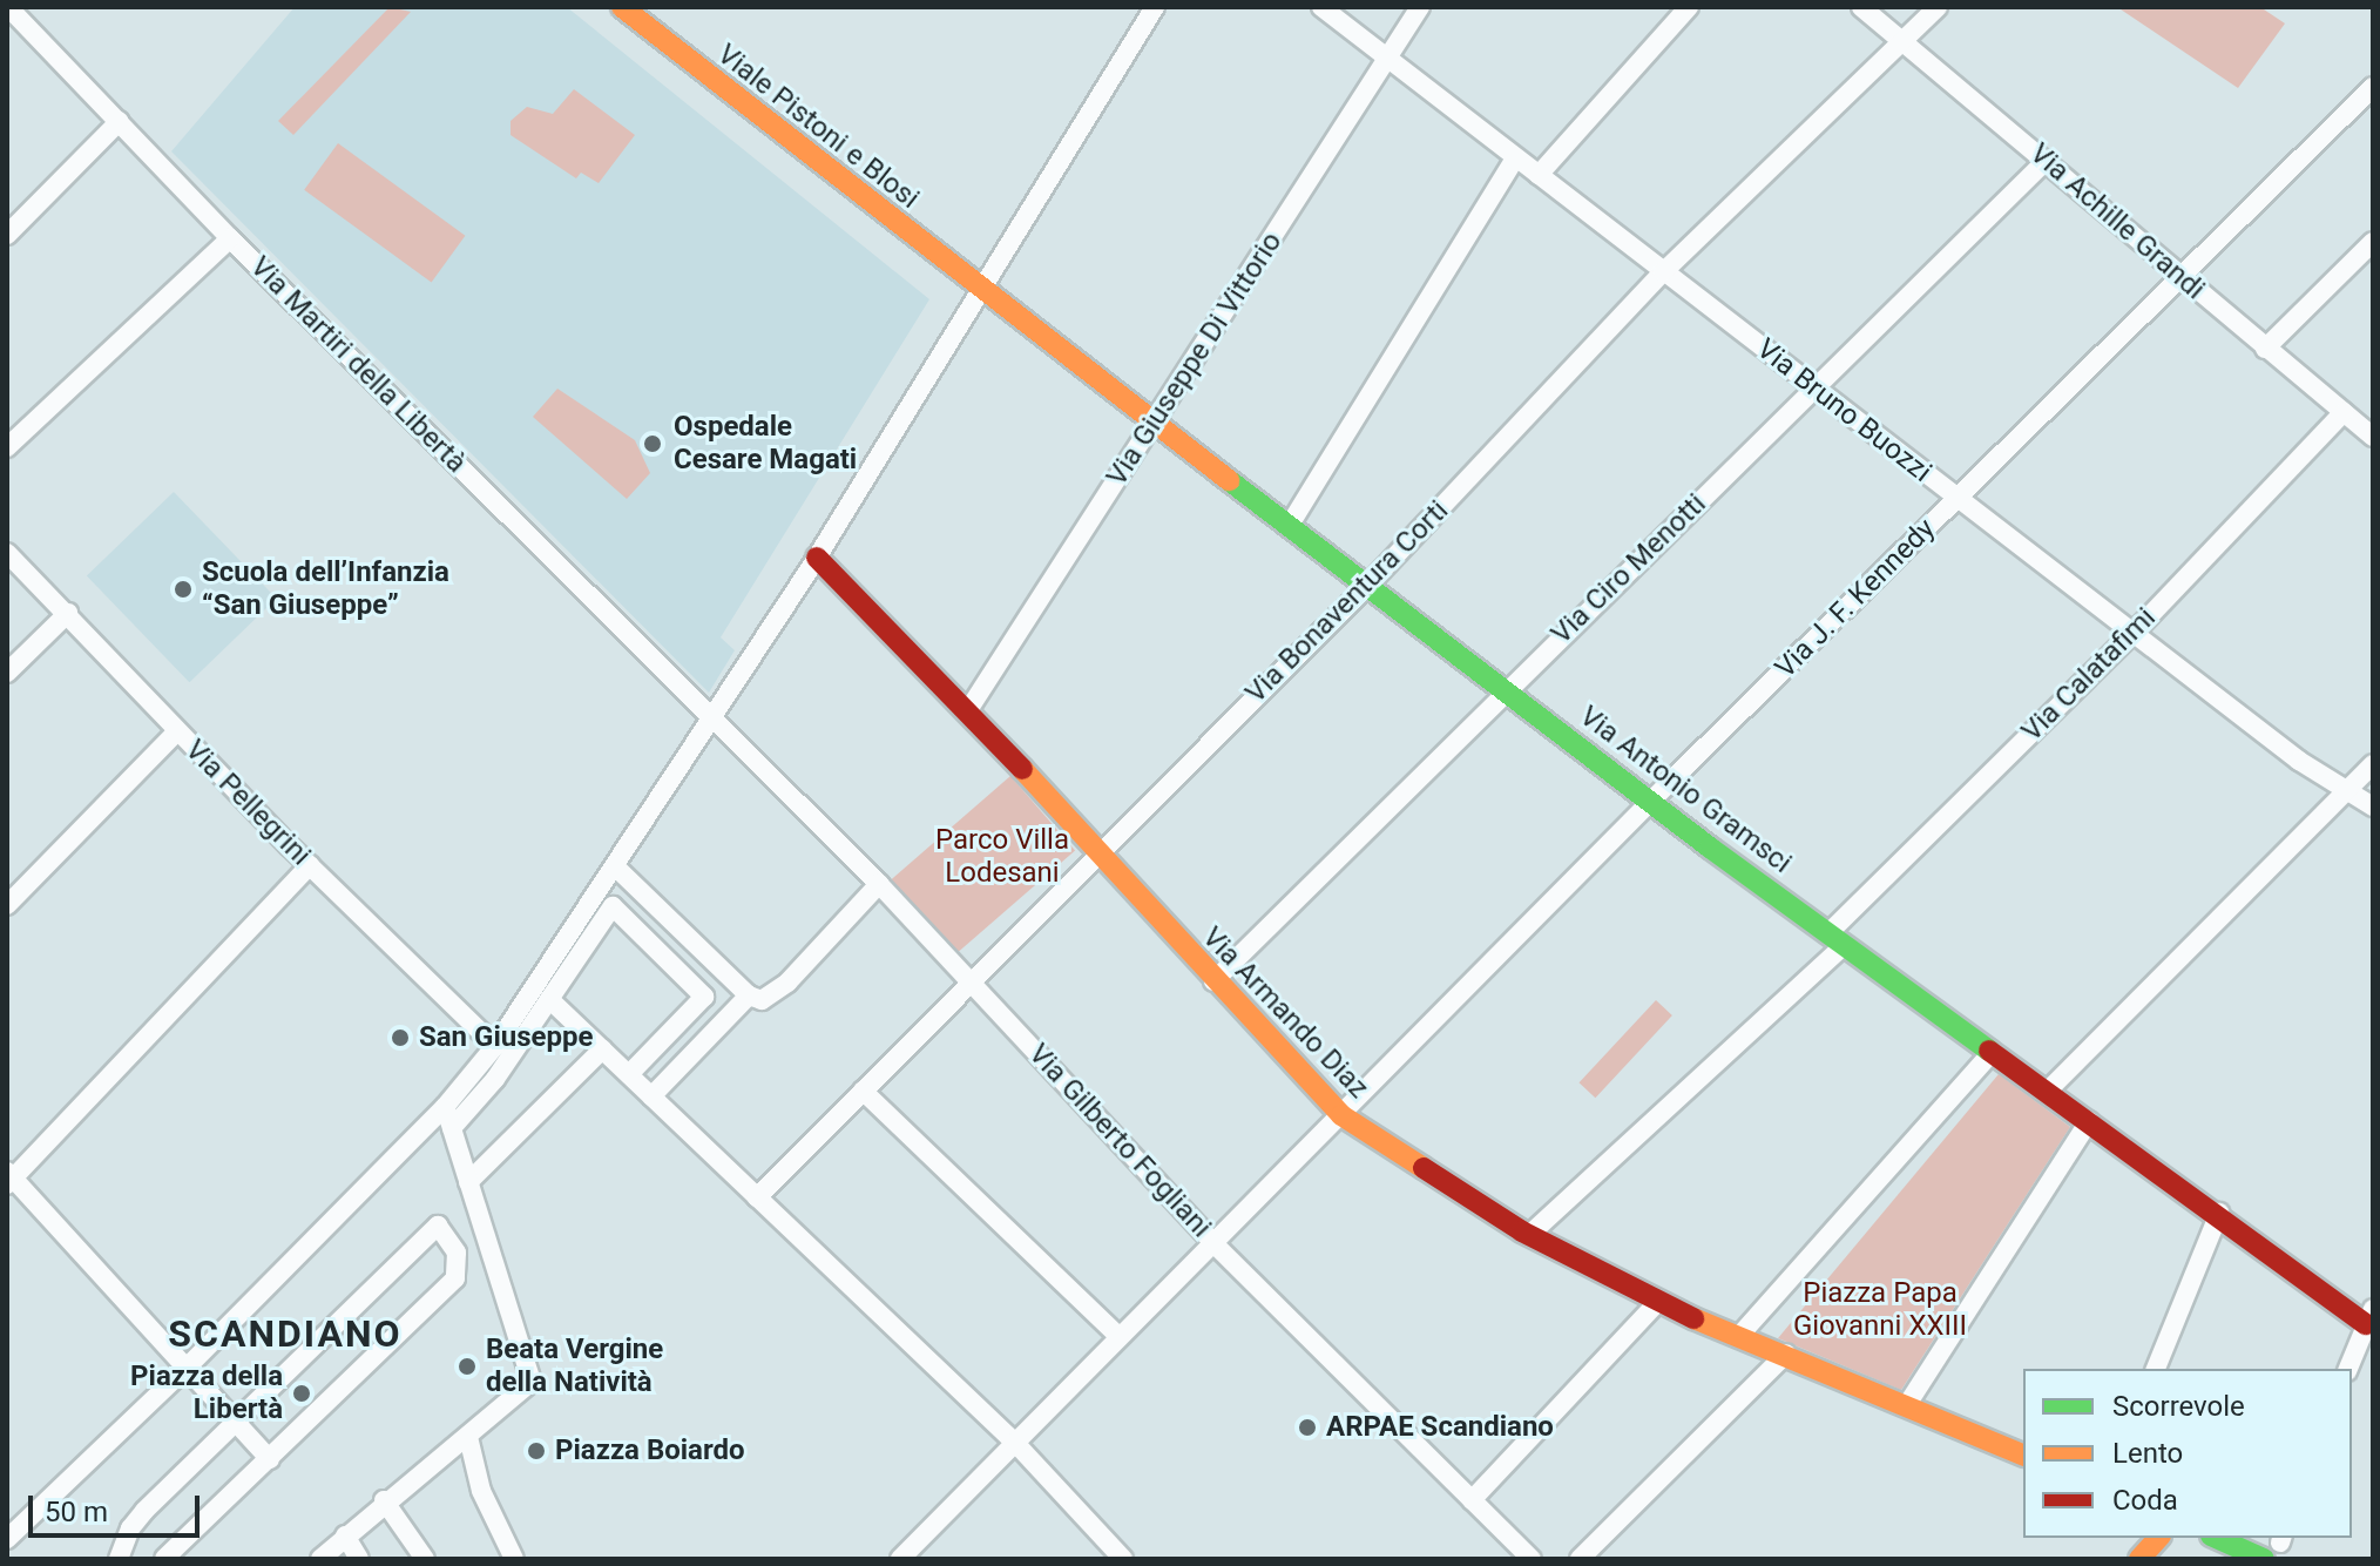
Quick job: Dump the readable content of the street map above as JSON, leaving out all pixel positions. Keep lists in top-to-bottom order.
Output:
{
  "streets": {
    "street": [
      "Viale Pistoni e Blosi",
      "Via Achille Grandi",
      "Via Giuseppe Di Vittorio",
      "Via Martiri della Libertà",
      "Via Bruno Buozzi",
      "Via Ciro Menotti",
      "Via J. F. Kennedy",
      "Via Bonaventura Corti",
      "Via Calatafimi",
      "Via Antonio Gramsci",
      "Via Pellegrini",
      "Via Armando Diaz",
      "Via Gilberto Fogliani"
    ]
  },
  "crossings": [
    ["Viale Pistoni e Blosi", "Via Antonio Gramsci"],
    ["Via Achille Grandi", "Via Ciro Menotti"],
    ["Via Achille Grandi", "Via J. F. Kennedy"],
    ["Via Achille Grandi", "Via Bonaventura Corti"],
    ["Via Achille Grandi", "Via Calatafimi"],
    ["Via Giuseppe Di Vittorio", "Via Bruno Buozzi"],
    ["Via Giuseppe Di Vittorio", "Via Antonio Gramsci"],
    ["Via Giuseppe Di Vittorio", "Via Armando Diaz"],
    ["Via Martiri della Libertà", "Via Gilberto Fogliani"],
    ["Via Bruno Buozzi", "Via Ciro Menotti"],
    ["Via Bruno Buozzi", "Via J. F. Kennedy"],
    ["Via Bruno Buozzi", "Via Bonaventura Corti"],
    ["Via Bruno Buozzi", "Via Calatafimi"],
    ["Via Ciro Menotti", "Via Antonio Gramsci"],
    ["Via Ciro Menotti", "Via Armando Diaz"],
    ["Via J. F. Kennedy", "Via Antonio Gramsci"],
    ["Via J. F. Kennedy", "Via Armando Diaz"],
    ["Via J. F. Kennedy", "Via Gilberto Fogliani"],
    ["Via Bonaventura Corti", "Via Antonio Gramsci"],
    ["Via Bonaventura Corti", "Via Armando Diaz"],
    ["Via Bonaventura Corti", "Via Gilberto Fogliani"],
    ["Via Calatafimi", "Via Antonio Gramsci"],
    ["Via Calatafimi", "Via Armando Diaz"]
  ],
  "districts": ["SCANDIANO"],
  "parks": ["Parco Villa Lodesani", "Piazza Papa Giovanni XXIII"],
  "places": [
    "Ospedale Cesare Magati",
    "Scuola dell’Infanzia “San Giuseppe”",
    "San Giuseppe",
    "Beata Vergine della Natività",
    "Piazza della Libertà",
    "ARPAE Scandiano",
    "Piazza Boiardo"
  ],
  "legend": ["Scorrevole", "Lento", "Coda"],
  "scale_bar": "50 m"
}
